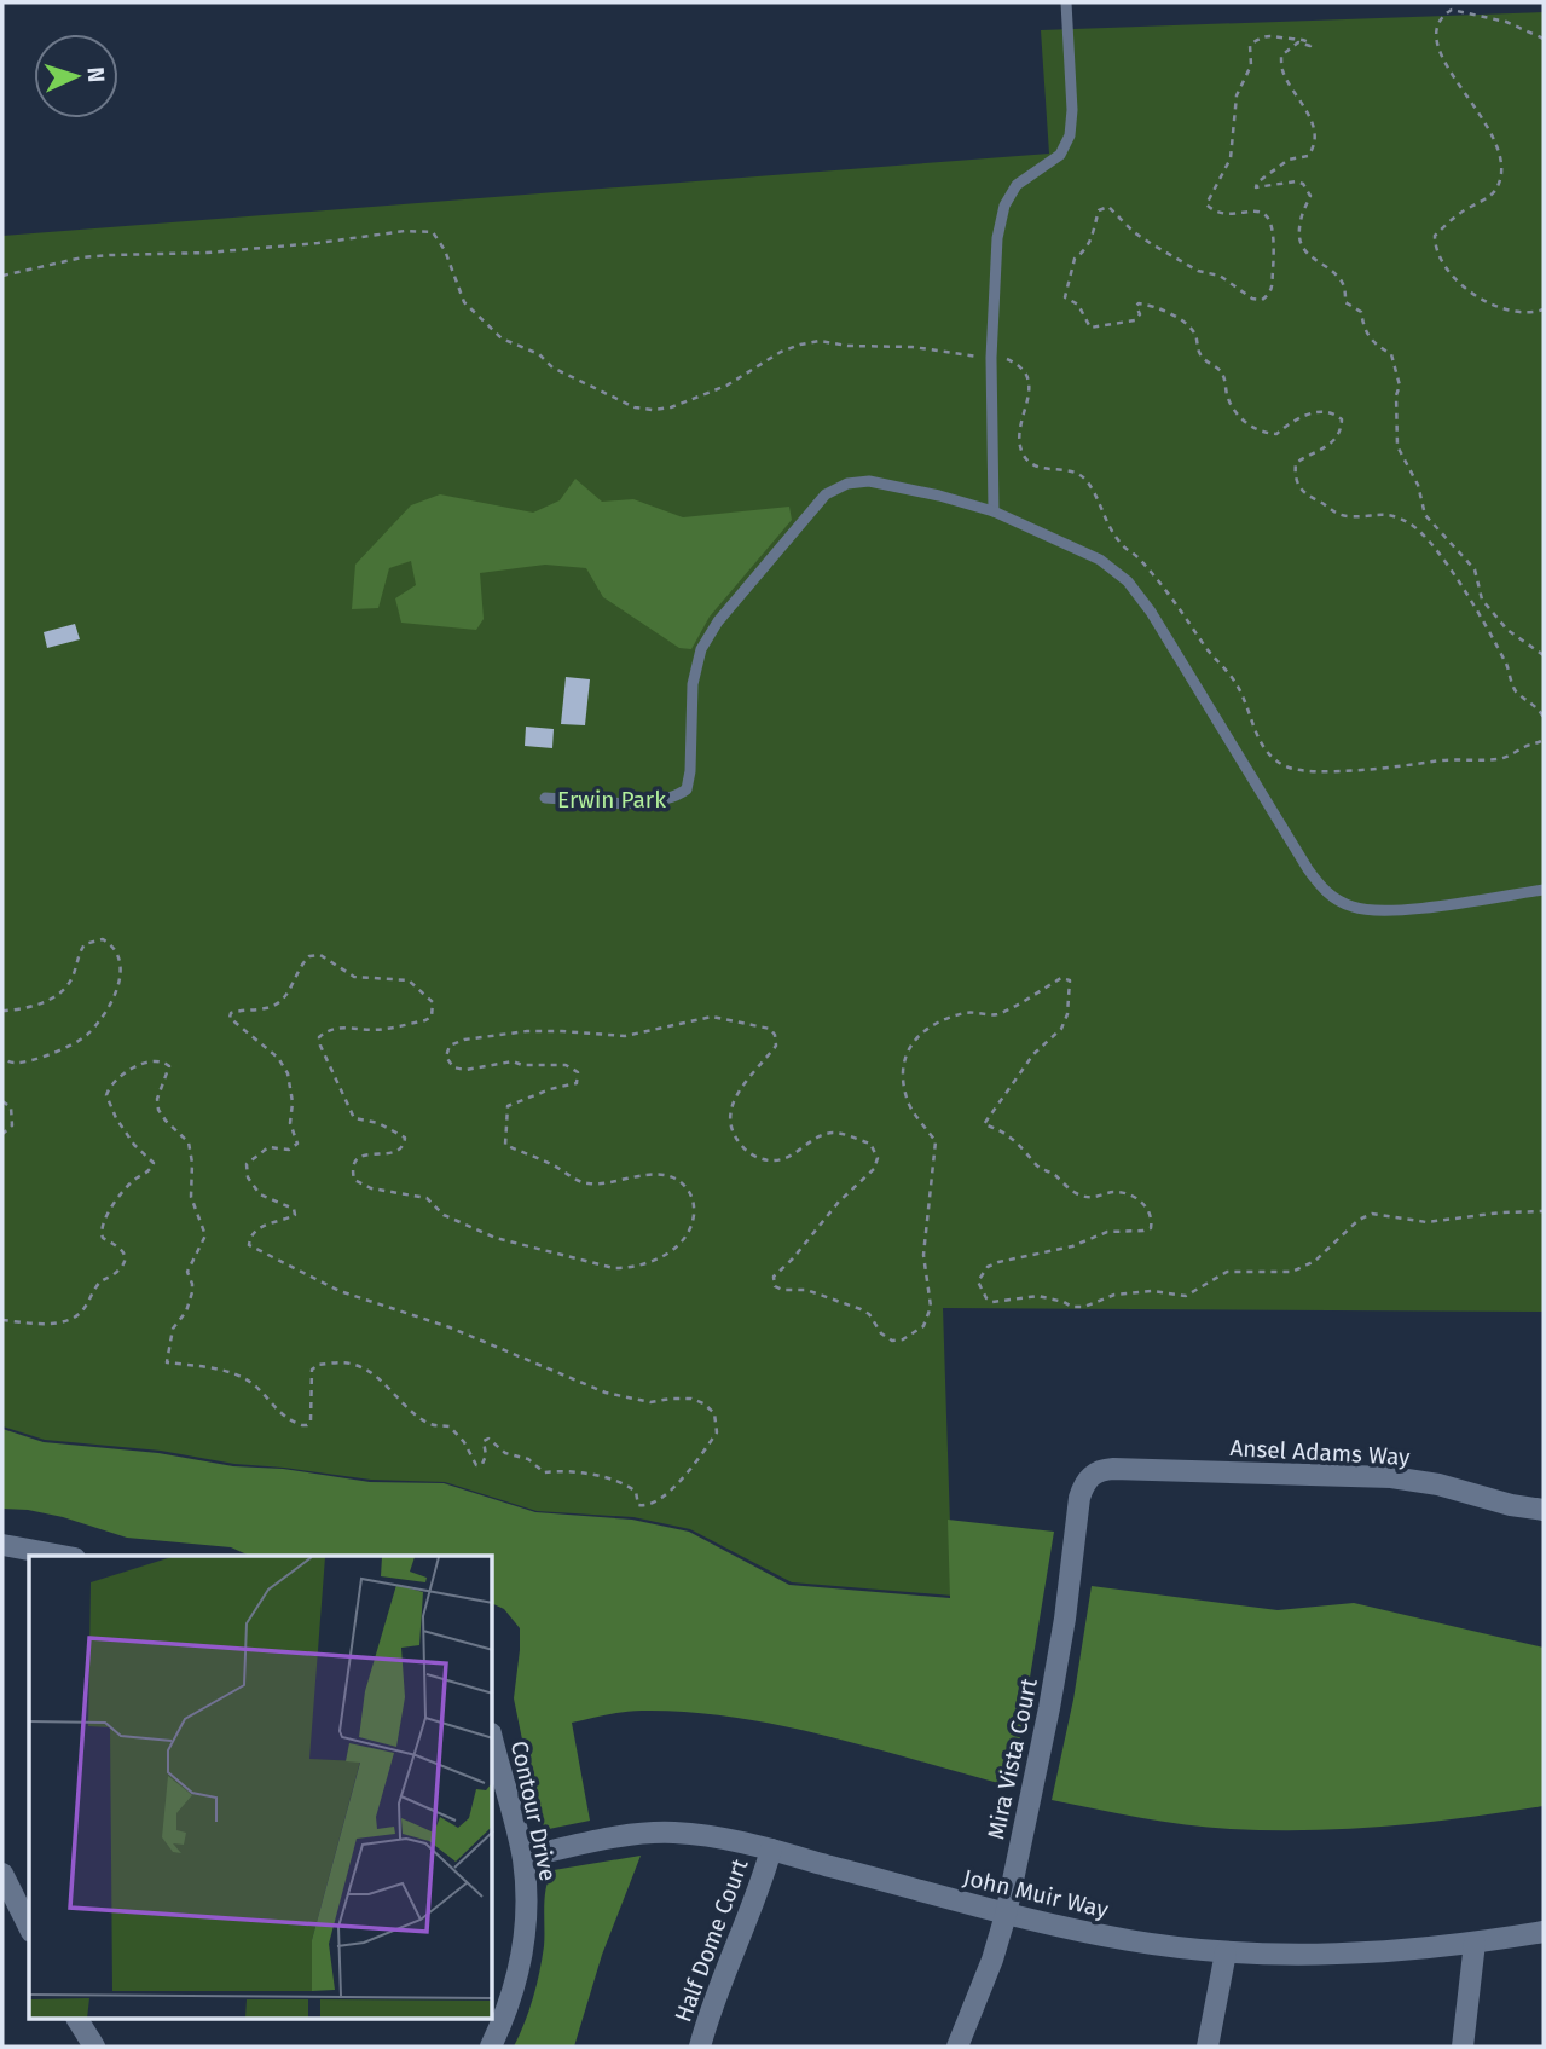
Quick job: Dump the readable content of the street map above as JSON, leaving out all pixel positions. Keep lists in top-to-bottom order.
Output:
{
  "streets": {
    "street": [
      "Ansel Adams Way",
      "Mira Vista Court",
      "Contour Drive",
      "John Muir Way",
      "Half Dome Court"
    ]
  },
  "crossings": [
    ["Ansel Adams Way", "Mira Vista Court"],
    ["Mira Vista Court", "John Muir Way"],
    ["Contour Drive", "John Muir Way"],
    ["John Muir Way", "Half Dome Court"]
  ],
  "parks": ["Erwin Park"],
  "north": "right"
}
